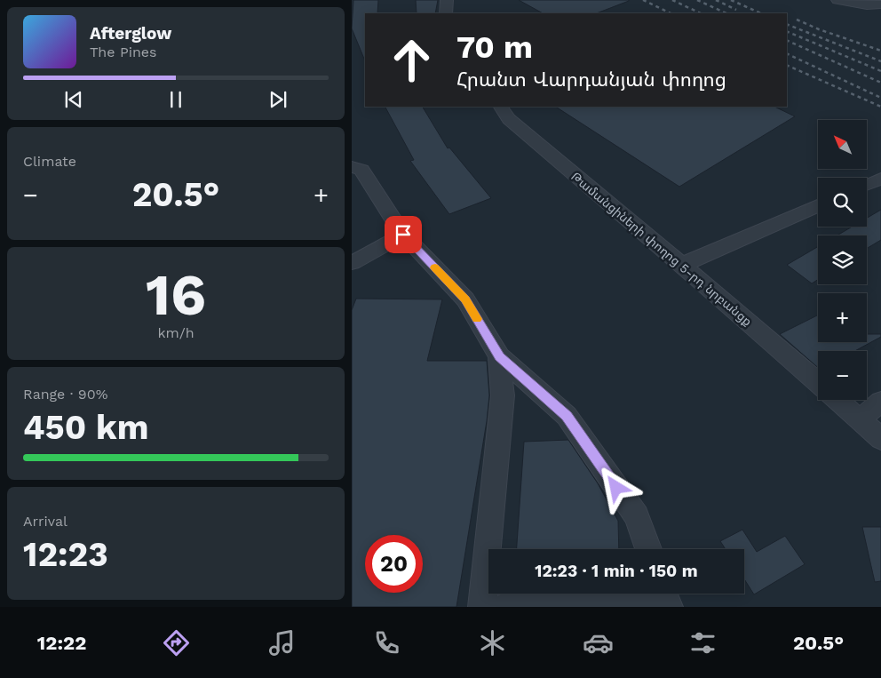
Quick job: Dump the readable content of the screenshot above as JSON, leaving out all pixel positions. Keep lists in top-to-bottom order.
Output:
{
  "streets": {
    "lane": ["Թամանցիների փողոց 5-րդ նրբանցք"]
  },
  "north": "top left",
  "page": {
    "turn": ["70 m", "Հրանտ Վարդանյան փողոց"],
    "song": ["Afterglow", "The Pines"],
    "map_buttons": ["+", "−"],
    "tile": [
      "Climate",
      ["16", "km/h"],
      ["Range · 90%", "450 km"],
      ["Arrival", "12:23"]
    ],
    "heat": ["−", "20.5°", "+"],
    "limit": "20",
    "trip": "12:23 · 1 min · 150 m",
    "tabs": ["12:22", "20.5°"]
  }
}
